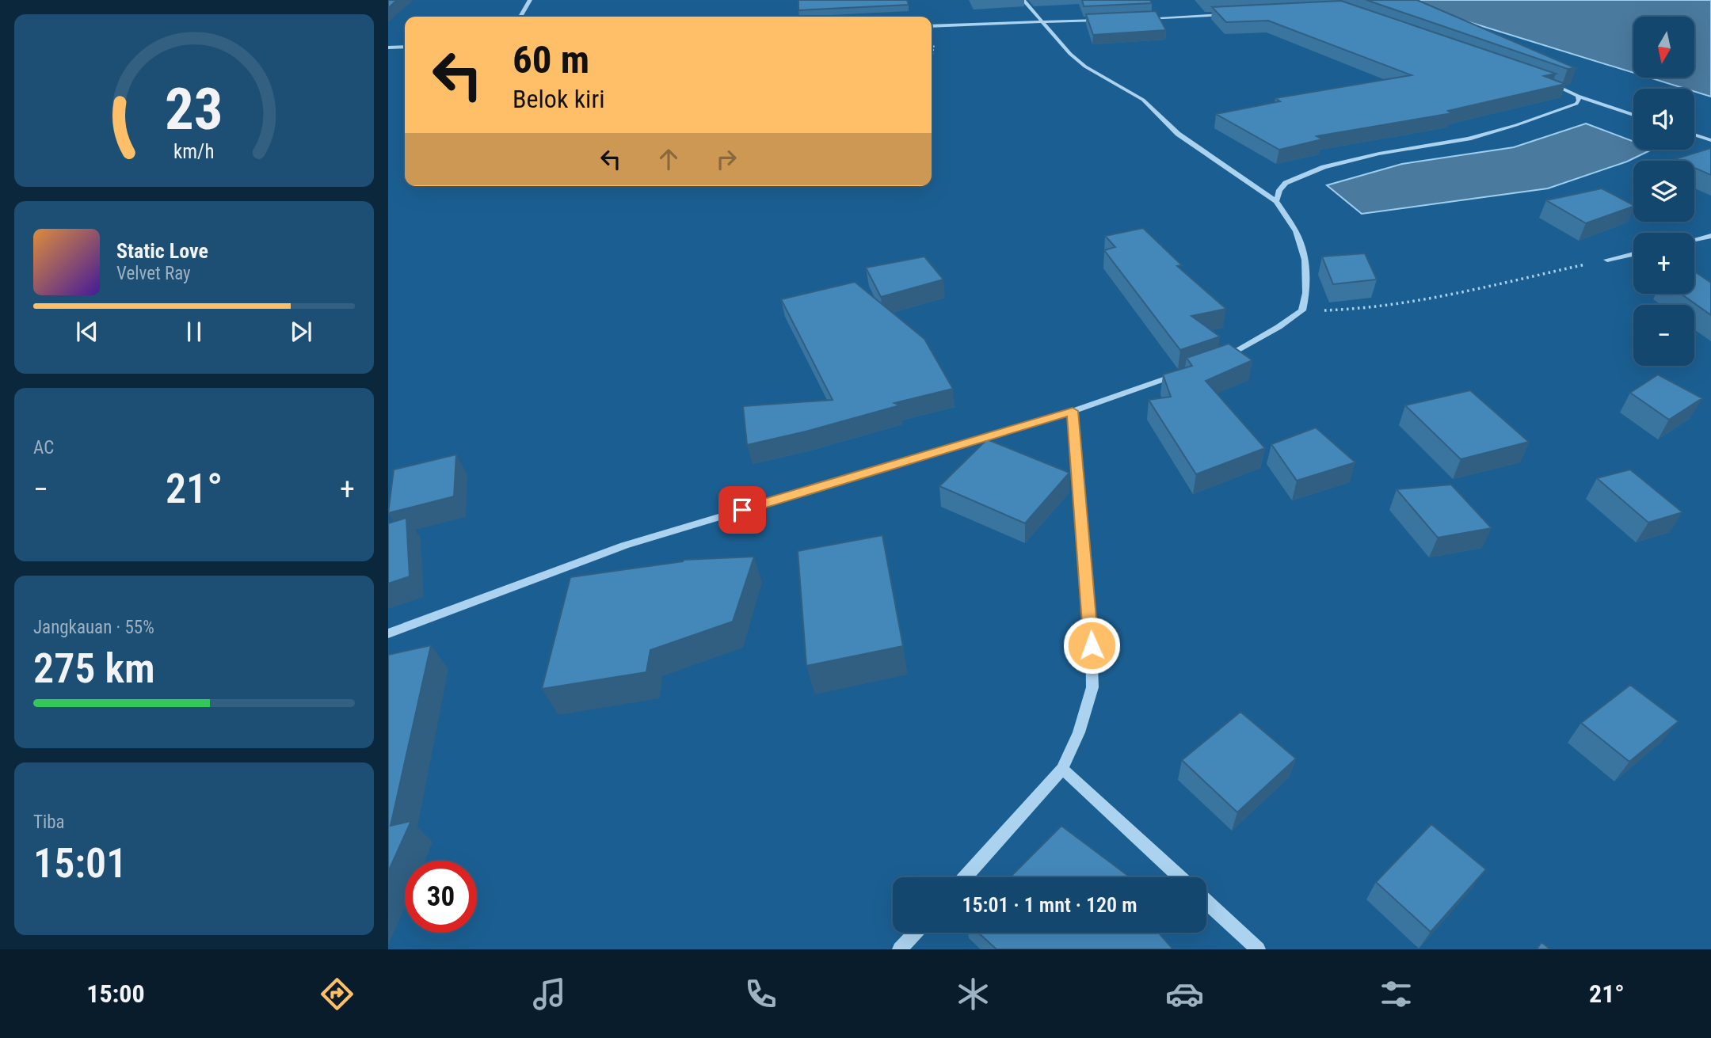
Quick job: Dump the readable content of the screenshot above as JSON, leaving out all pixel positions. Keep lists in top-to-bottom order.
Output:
{
  "north": "bottom",
  "page": {
    "map_buttons": ["+", "−"],
    "turn": ["60 m", "Belok kiri"],
    "song": ["Static Love", "Velvet Ray"],
    "tile": [
      "AC",
      ["Jangkauan · 55%", "275 km"],
      ["Tiba", "15:01"]
    ],
    "heat": ["−", "21°", "+"],
    "limit": "30",
    "trip": "15:01 · 1 mnt · 120 m",
    "tabs": ["15:00", "21°"],
    "gauge": ["23", "km/h"]
  }
}
